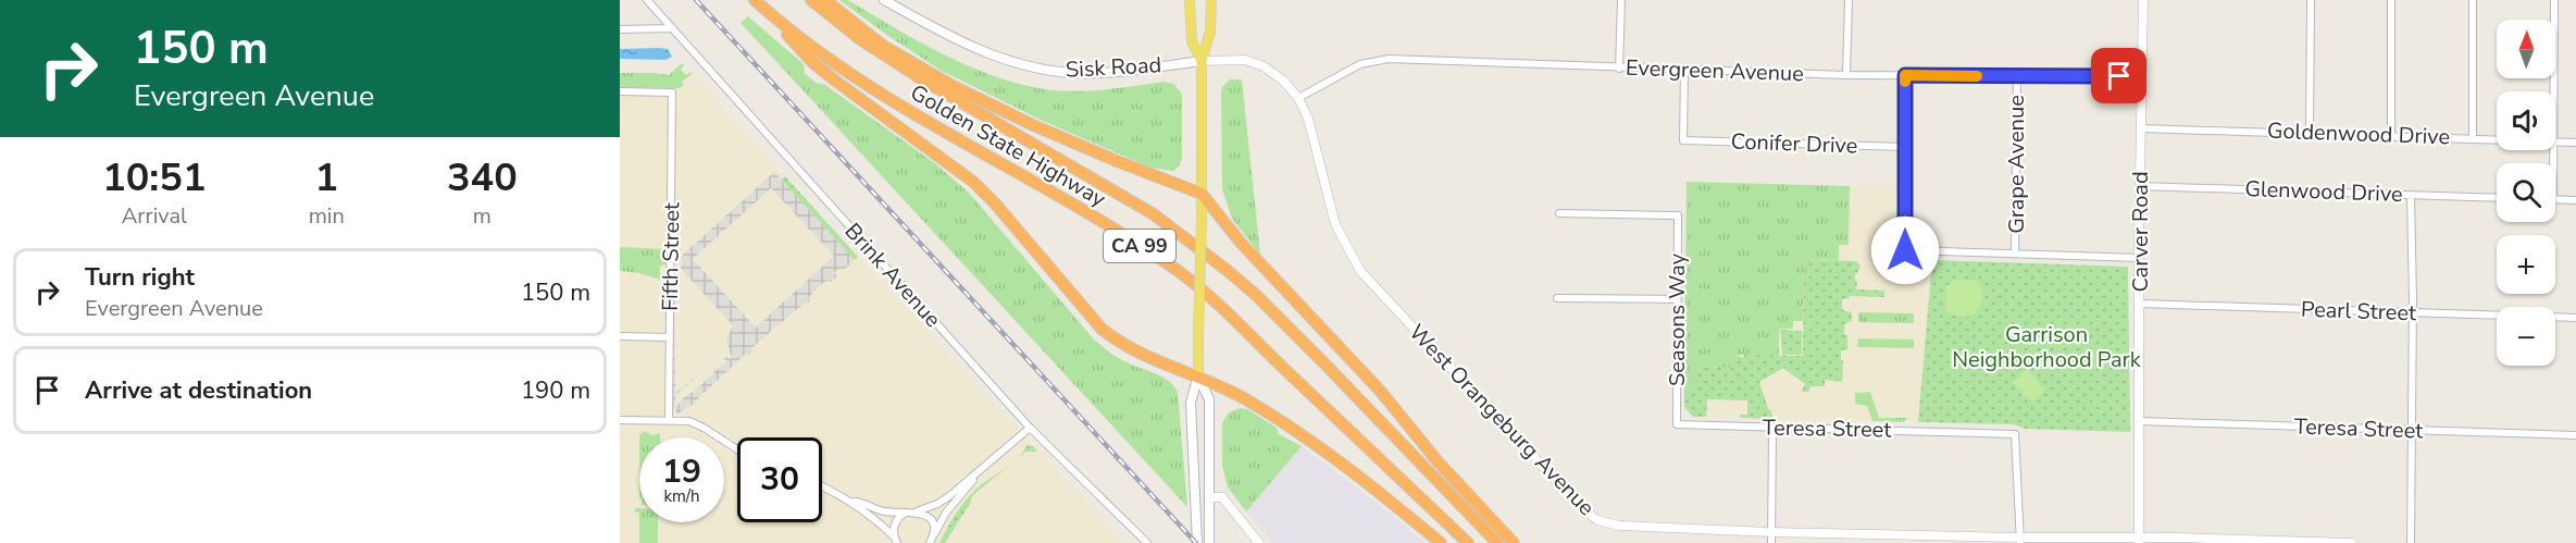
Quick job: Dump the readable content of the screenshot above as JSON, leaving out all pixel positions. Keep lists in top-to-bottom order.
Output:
{
  "streets": {
    "highway": ["Golden State Highway", "CA 99"],
    "main road": ["Sisk Road"],
    "street": [
      "Evergreen Avenue",
      "Goldenwood Drive",
      "Conifer Drive",
      "Grape Avenue",
      "Glenwood Drive",
      "Carver Road",
      "Fifth Street",
      "Brink Avenue",
      "Pearl Street",
      "Seasons Way",
      "West Orangeburg Avenue",
      "Teresa Street"
    ]
  },
  "crossings": [
    ["Sisk Road", "West Orangeburg Avenue"],
    ["Evergreen Avenue", "Conifer Drive"],
    ["Evergreen Avenue", "Grape Avenue"],
    ["Evergreen Avenue", "Carver Road"],
    ["Evergreen Avenue", "West Orangeburg Avenue"],
    ["Goldenwood Drive", "Carver Road"],
    ["Glenwood Drive", "Carver Road"],
    ["Carver Road", "Pearl Street"],
    ["Carver Road", "West Orangeburg Avenue"],
    ["Carver Road", "Teresa Street"],
    ["Seasons Way", "Teresa Street"],
    ["West Orangeburg Avenue", "Teresa Street"]
  ],
  "parks": ["Garrison Neighborhood Park"],
  "north": "top",
  "page": {
    "turn": ["150 m", "Evergreen Avenue"],
    "map_buttons": ["+", "−"],
    "eta": [
      "10:51",
      "Arrival",
      "1",
      "min",
      "340",
      "m"
    ],
    "list": [
      {
        "name": "Turn right",
        "note": "Evergreen Avenue",
        "value": "150 m"
      },
      {
        "name": "Arrive at destination",
        "value": "190 m"
      }
    ],
    "speed": "19 km/h",
    "limit": "30"
  }
}
